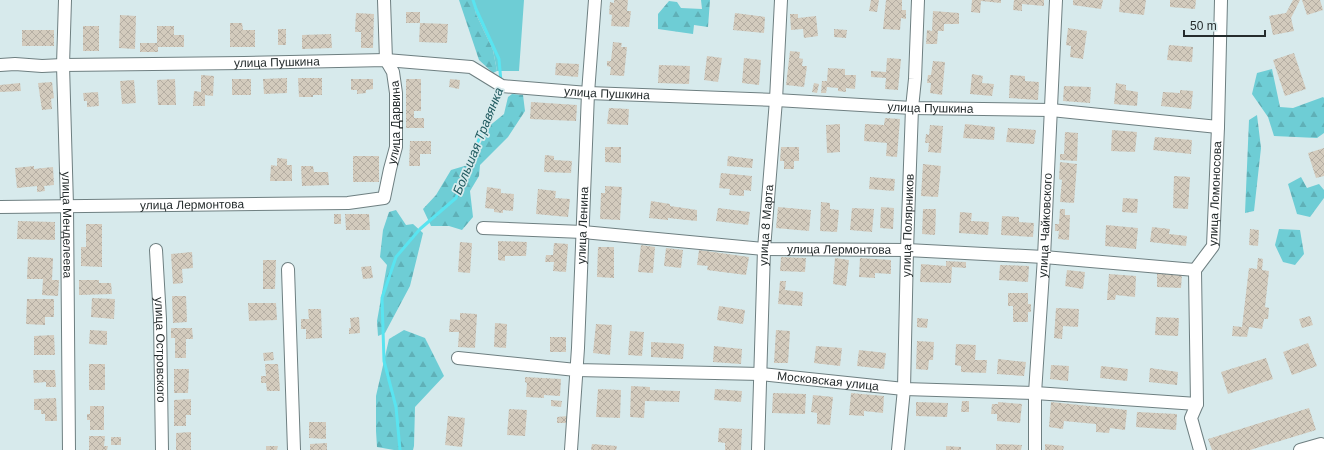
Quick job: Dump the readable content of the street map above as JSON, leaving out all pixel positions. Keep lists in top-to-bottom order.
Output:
{
  "streets": {
    "street": [
      "улица Пушкина",
      "улица Дарвина",
      "улица Ломоносова",
      "улица Лермонтова",
      "улица Менделеева",
      "улица Ленина",
      "улица 8 Марта",
      "улица Полярников",
      "улица Чайковского",
      "улица Островского",
      "Московская улица"
    ]
  },
  "crossings": [
    ["улица Пушкина", "улица Дарвина"],
    ["улица Пушкина", "улица Ломоносова"],
    ["улица Пушкина", "улица Менделеева"],
    ["улица Пушкина", "улица Ленина"],
    ["улица Пушкина", "улица 8 Марта"],
    ["улица Пушкина", "улица Полярников"],
    ["улица Пушкина", "улица Чайковского"],
    ["улица Дарвина", "улица Лермонтова"],
    ["улица Ломоносова", "улица Лермонтова"],
    ["улица Лермонтова", "улица Менделеева"],
    ["улица Лермонтова", "улица Ленина"],
    ["улица Лермонтова", "улица 8 Марта"],
    ["улица Лермонтова", "улица Полярников"],
    ["улица Лермонтова", "улица Чайковского"],
    ["улица Ленина", "Московская улица"],
    ["улица 8 Марта", "Московская улица"],
    ["улица Полярников", "Московская улица"],
    ["улица Чайковского", "Московская улица"]
  ],
  "water": ["Большая Травянка"],
  "scale_bar": "50 m"
}
